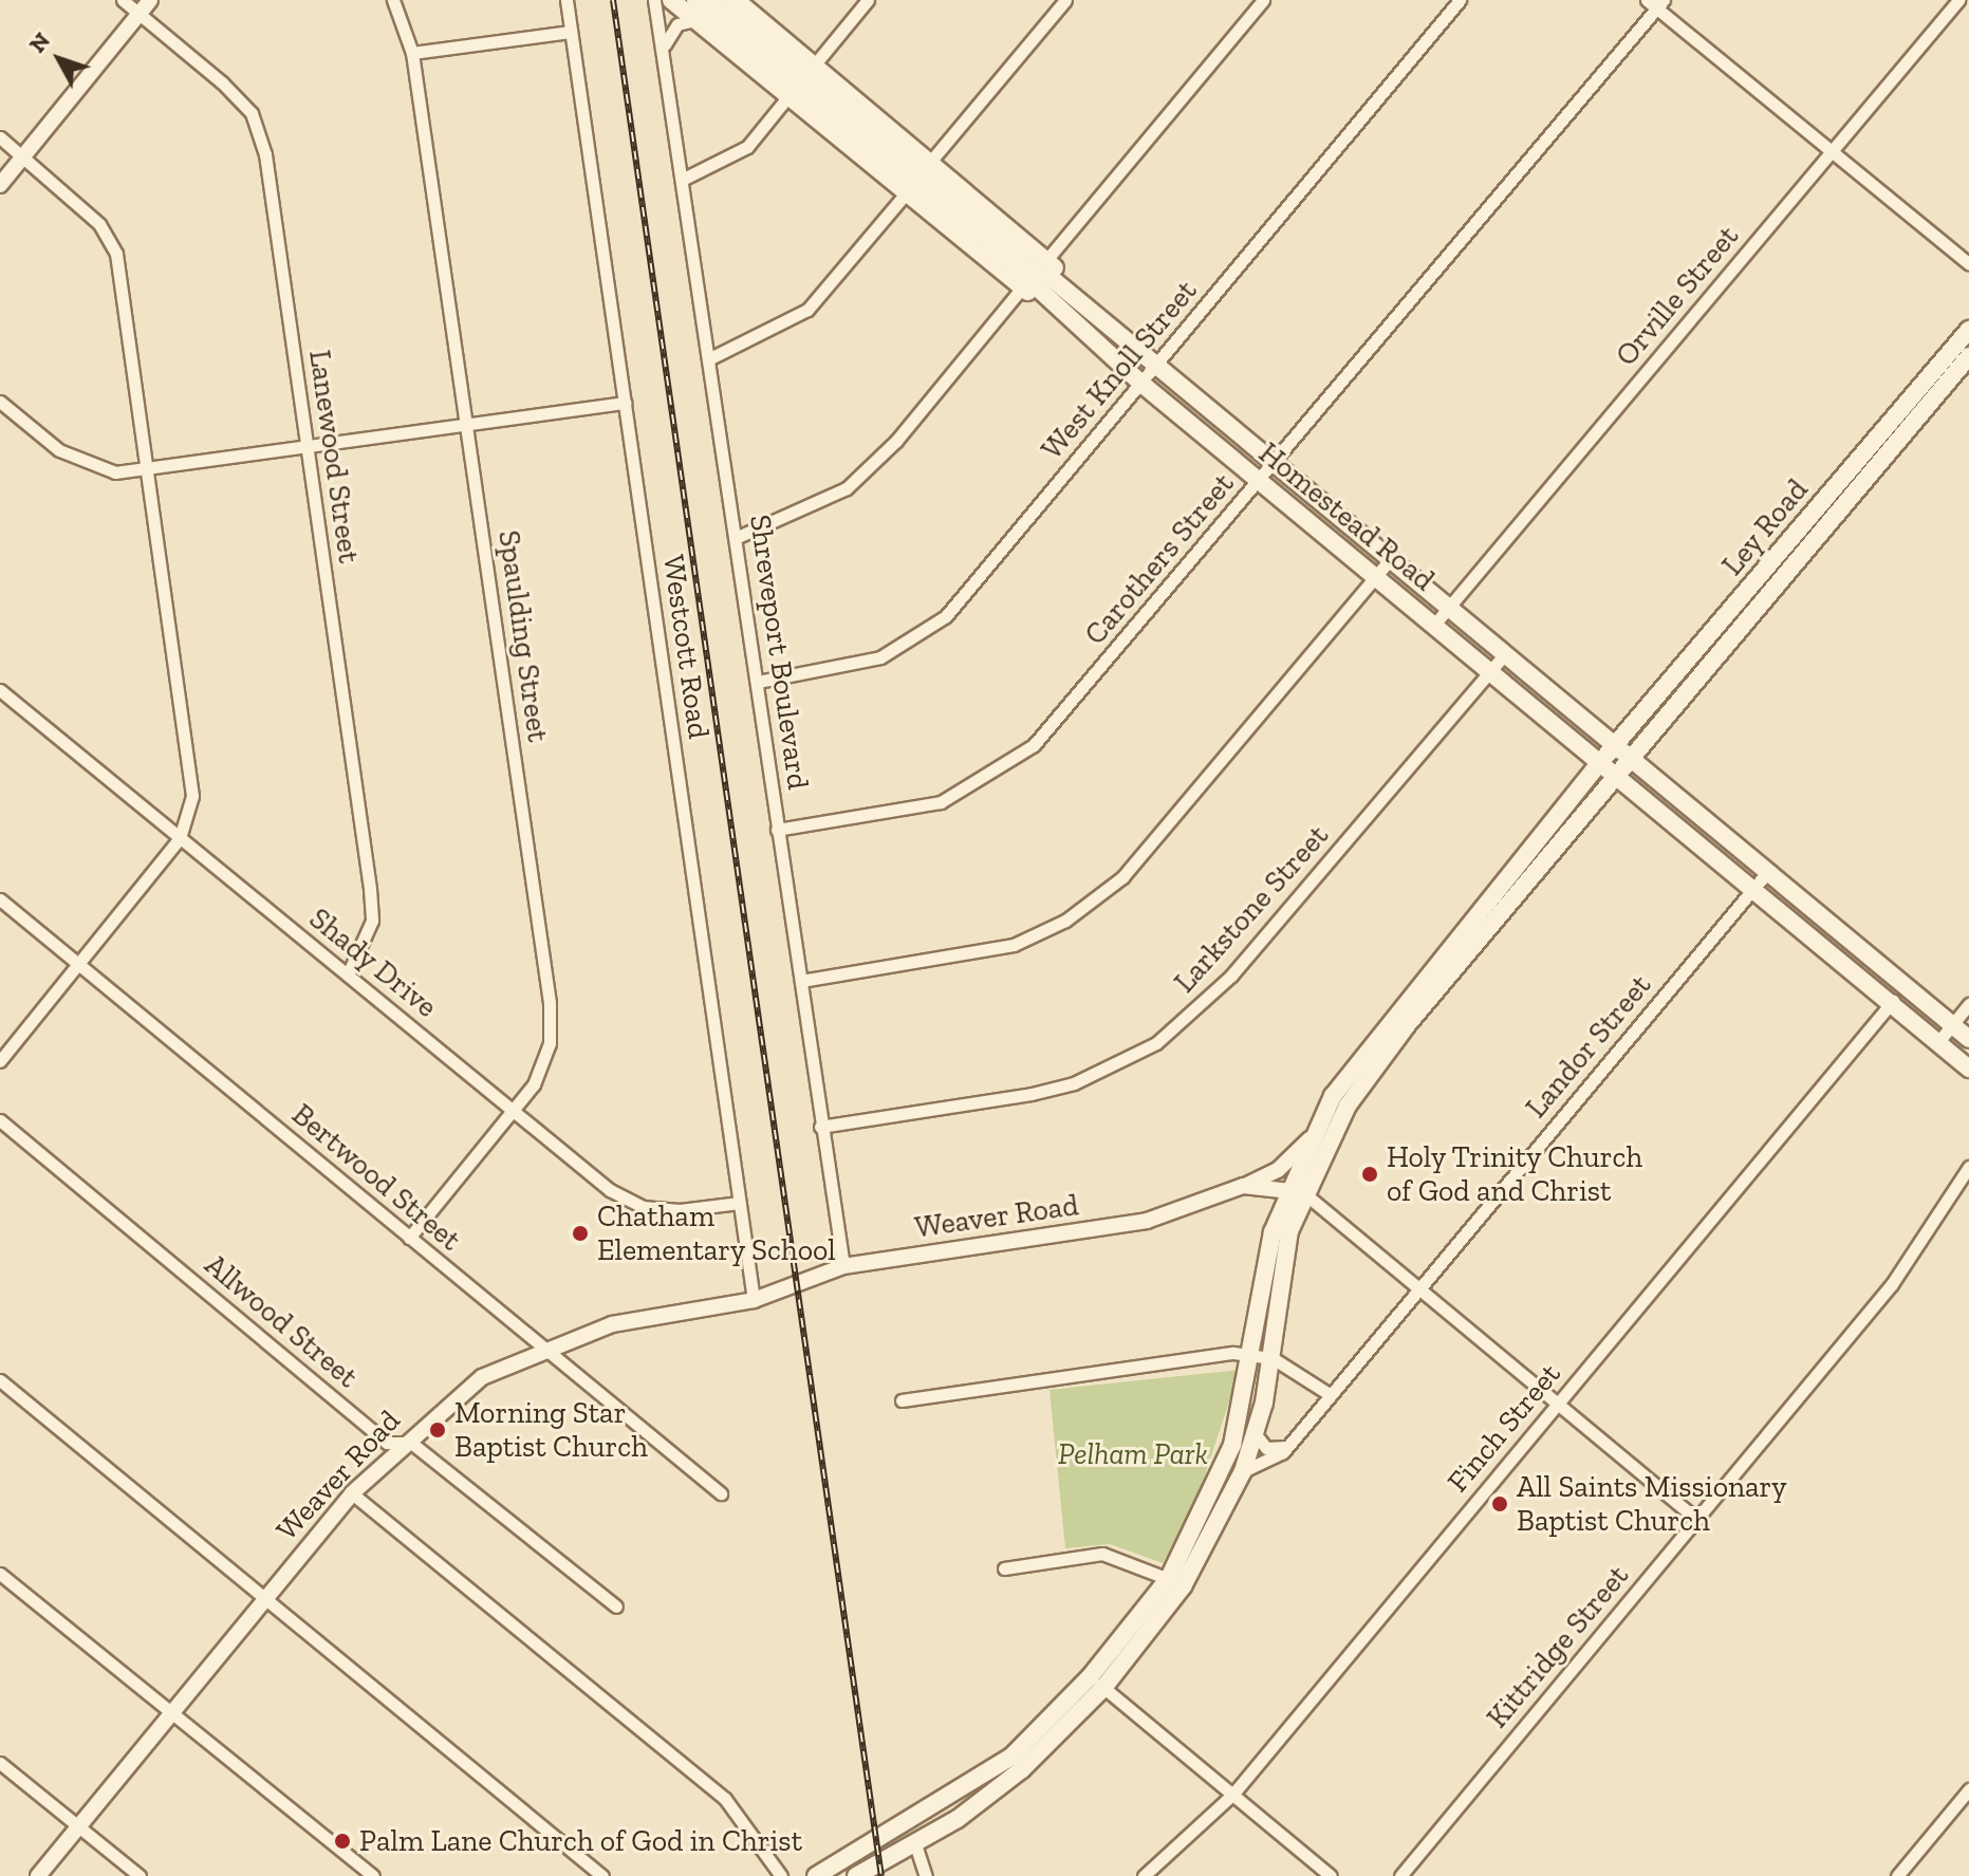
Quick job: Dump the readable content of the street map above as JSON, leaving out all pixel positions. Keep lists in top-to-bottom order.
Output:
{
  "streets": {
    "main road": ["Homestead Road", "Ley Road"],
    "street": [
      "Orville Street",
      "West Knoll Street",
      "Lanewood Street",
      "Carothers Street",
      "Spaulding Street",
      "Westcott Road",
      "Shreveport Boulevard",
      "Larkstone Street",
      "Shady Drive",
      "Landor Street",
      "Bertwood Street",
      "Weaver Road",
      "Allwood Street",
      "Finch Street",
      "Kittridge Street"
    ]
  },
  "crossings": [
    ["Orville Street", "Homestead Road"],
    ["West Knoll Street", "Homestead Road"],
    ["West Knoll Street", "Shreveport Boulevard"],
    ["Lanewood Street", "Shady Drive"],
    ["Homestead Road", "Ley Road"],
    ["Homestead Road", "Carothers Street"],
    ["Homestead Road", "Larkstone Street"],
    ["Homestead Road", "Landor Street"],
    ["Homestead Road", "Finch Street"],
    ["Carothers Street", "Shreveport Boulevard"],
    ["Spaulding Street", "Shady Drive"],
    ["Spaulding Street", "Bertwood Street"],
    ["Westcott Road", "Shady Drive"],
    ["Westcott Road", "Weaver Road"],
    ["Shreveport Boulevard", "Larkstone Street"],
    ["Shreveport Boulevard", "Weaver Road"],
    ["Bertwood Street", "Weaver Road"],
    ["Weaver Road", "Allwood Street"]
  ],
  "parks": ["Pelham Park"],
  "places": [
    "Holy Trinity Church of God and Christ",
    "Chatham Elementary School",
    "Morning Star Baptist Church",
    "All Saints Missionary Baptist Church",
    "Palm Lane Church of God in Christ"
  ],
  "north": "top left"
}
